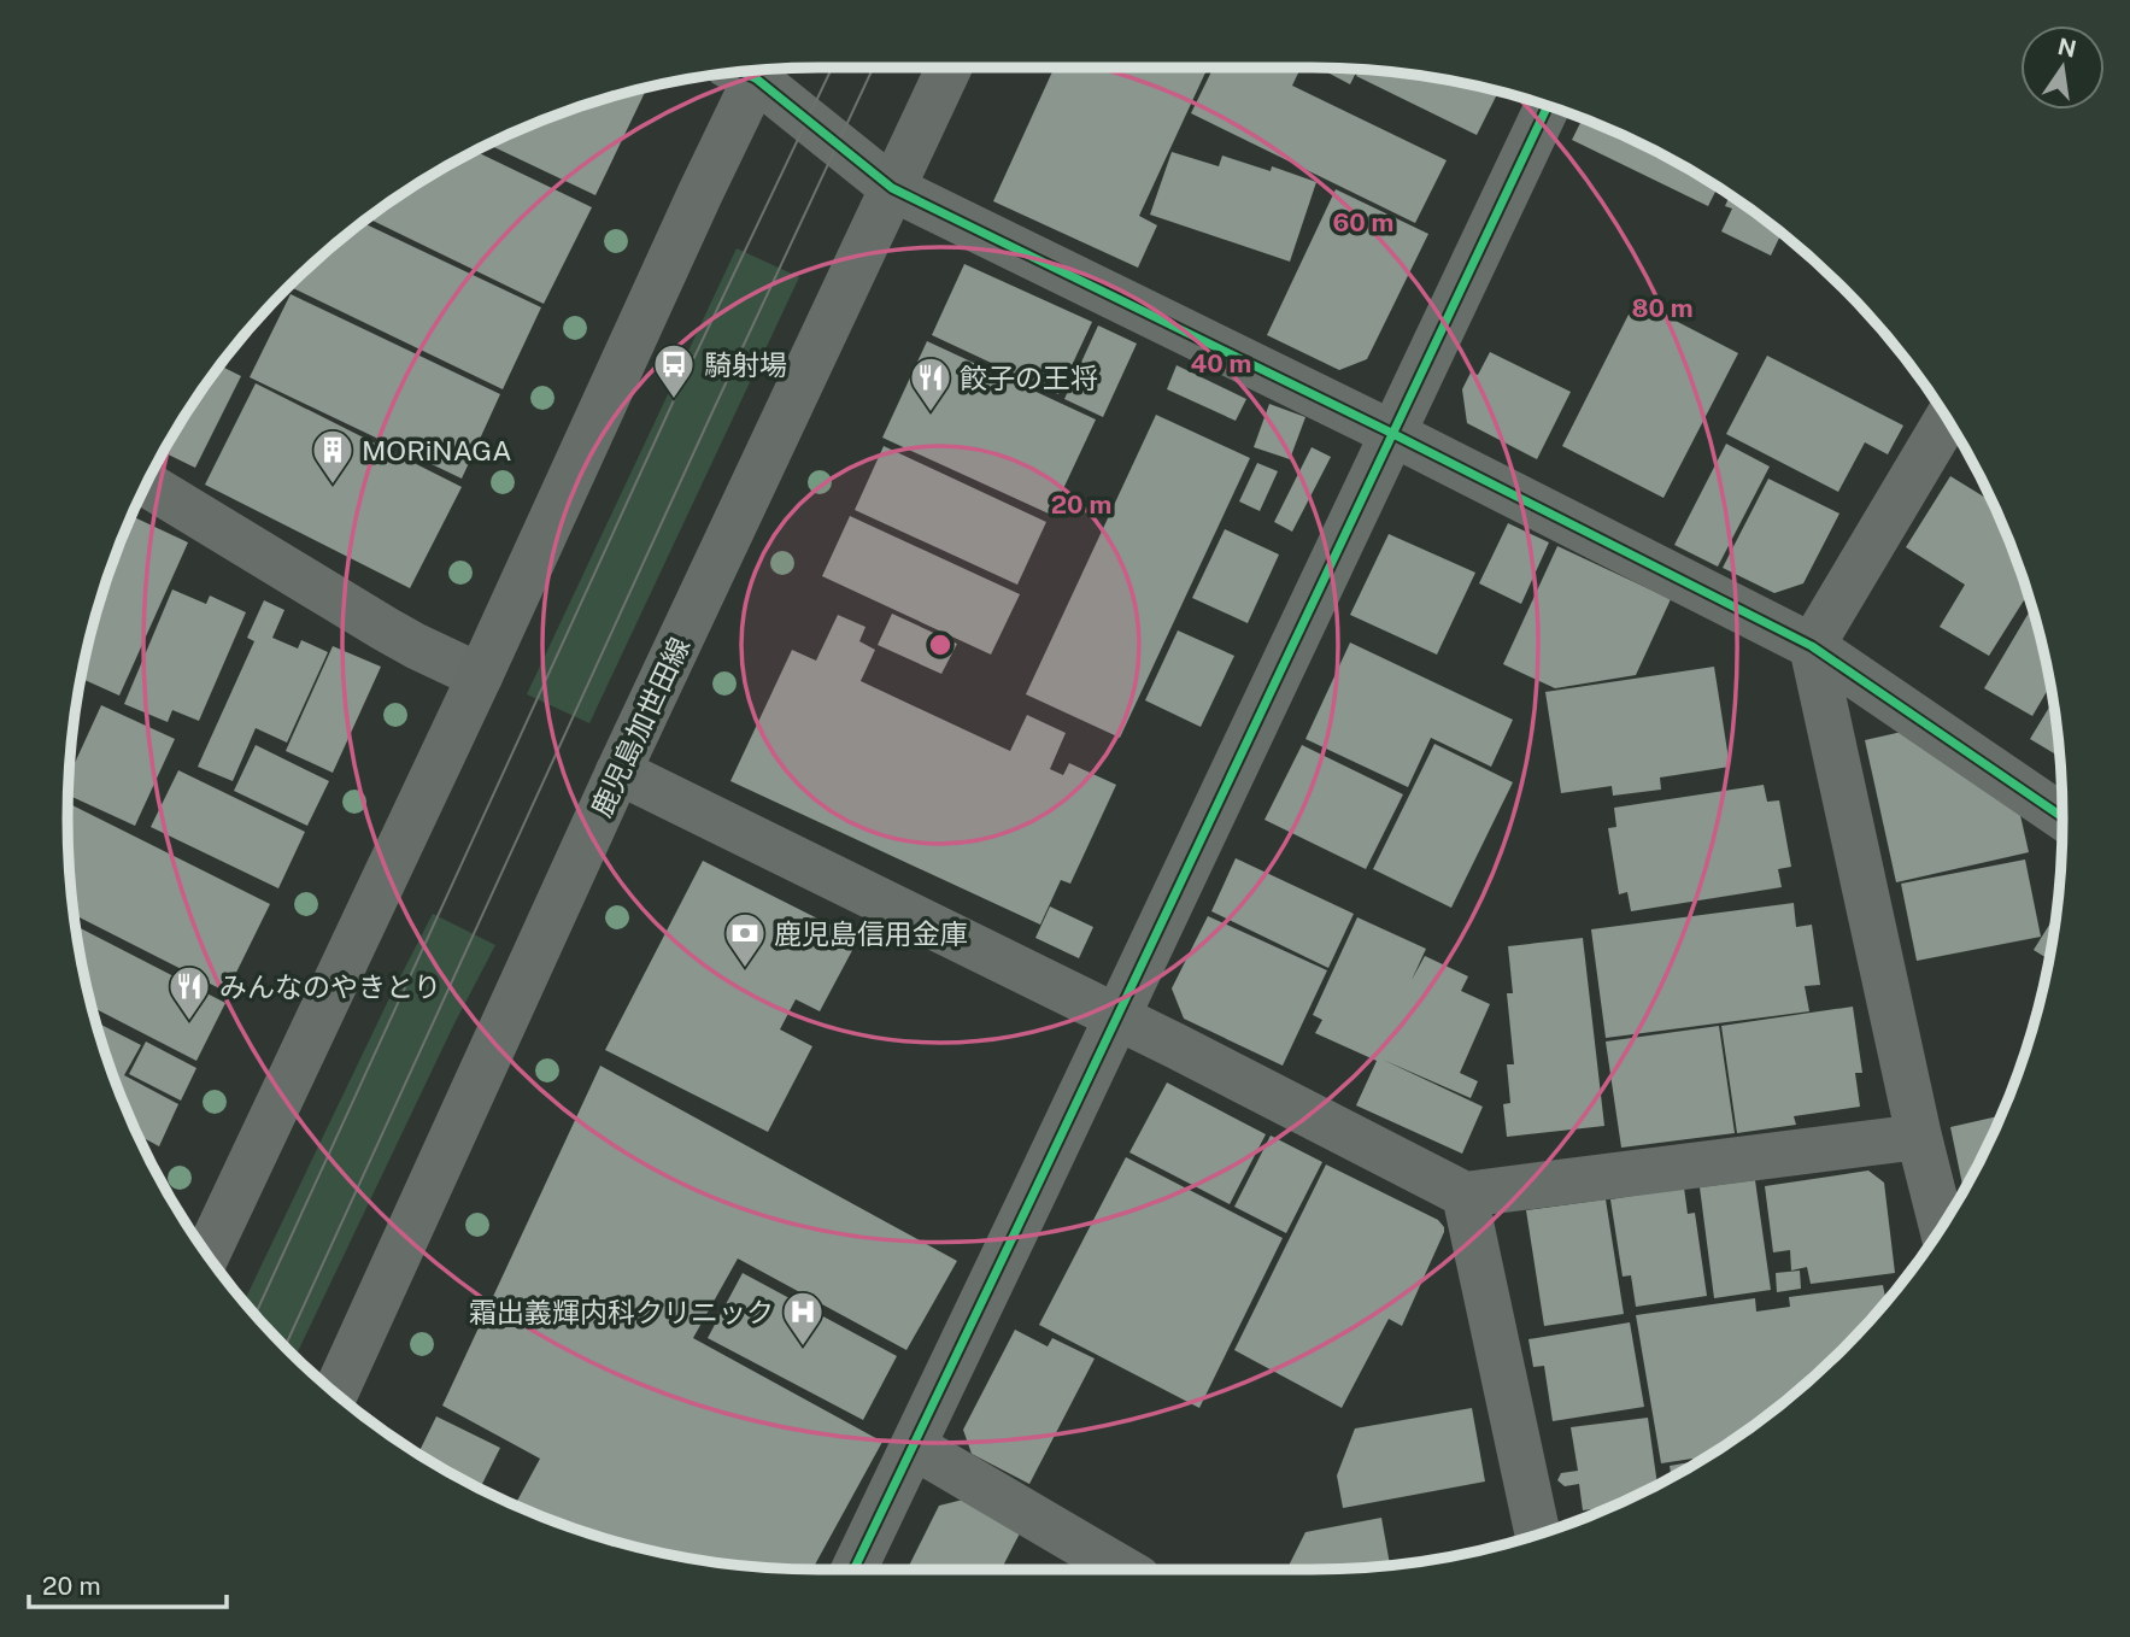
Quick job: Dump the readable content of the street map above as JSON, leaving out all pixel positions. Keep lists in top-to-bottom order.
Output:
{
  "streets": {
    "main road": ["鹿児島加世田線"]
  },
  "places": {
    "bus stop": ["騎射場"],
    "restaurant": ["餃子の王将", "みんなのやきとり"],
    "building": ["MORiNAGA"],
    "bank": ["鹿児島信用金庫"],
    "hospital": ["霜出義輝内科クリニック"]
  },
  "scale_bar": "20 m",
  "north": "top",
  "rings": [
    "60 m",
    "80 m",
    "40 m",
    "20 m"
  ]
}
